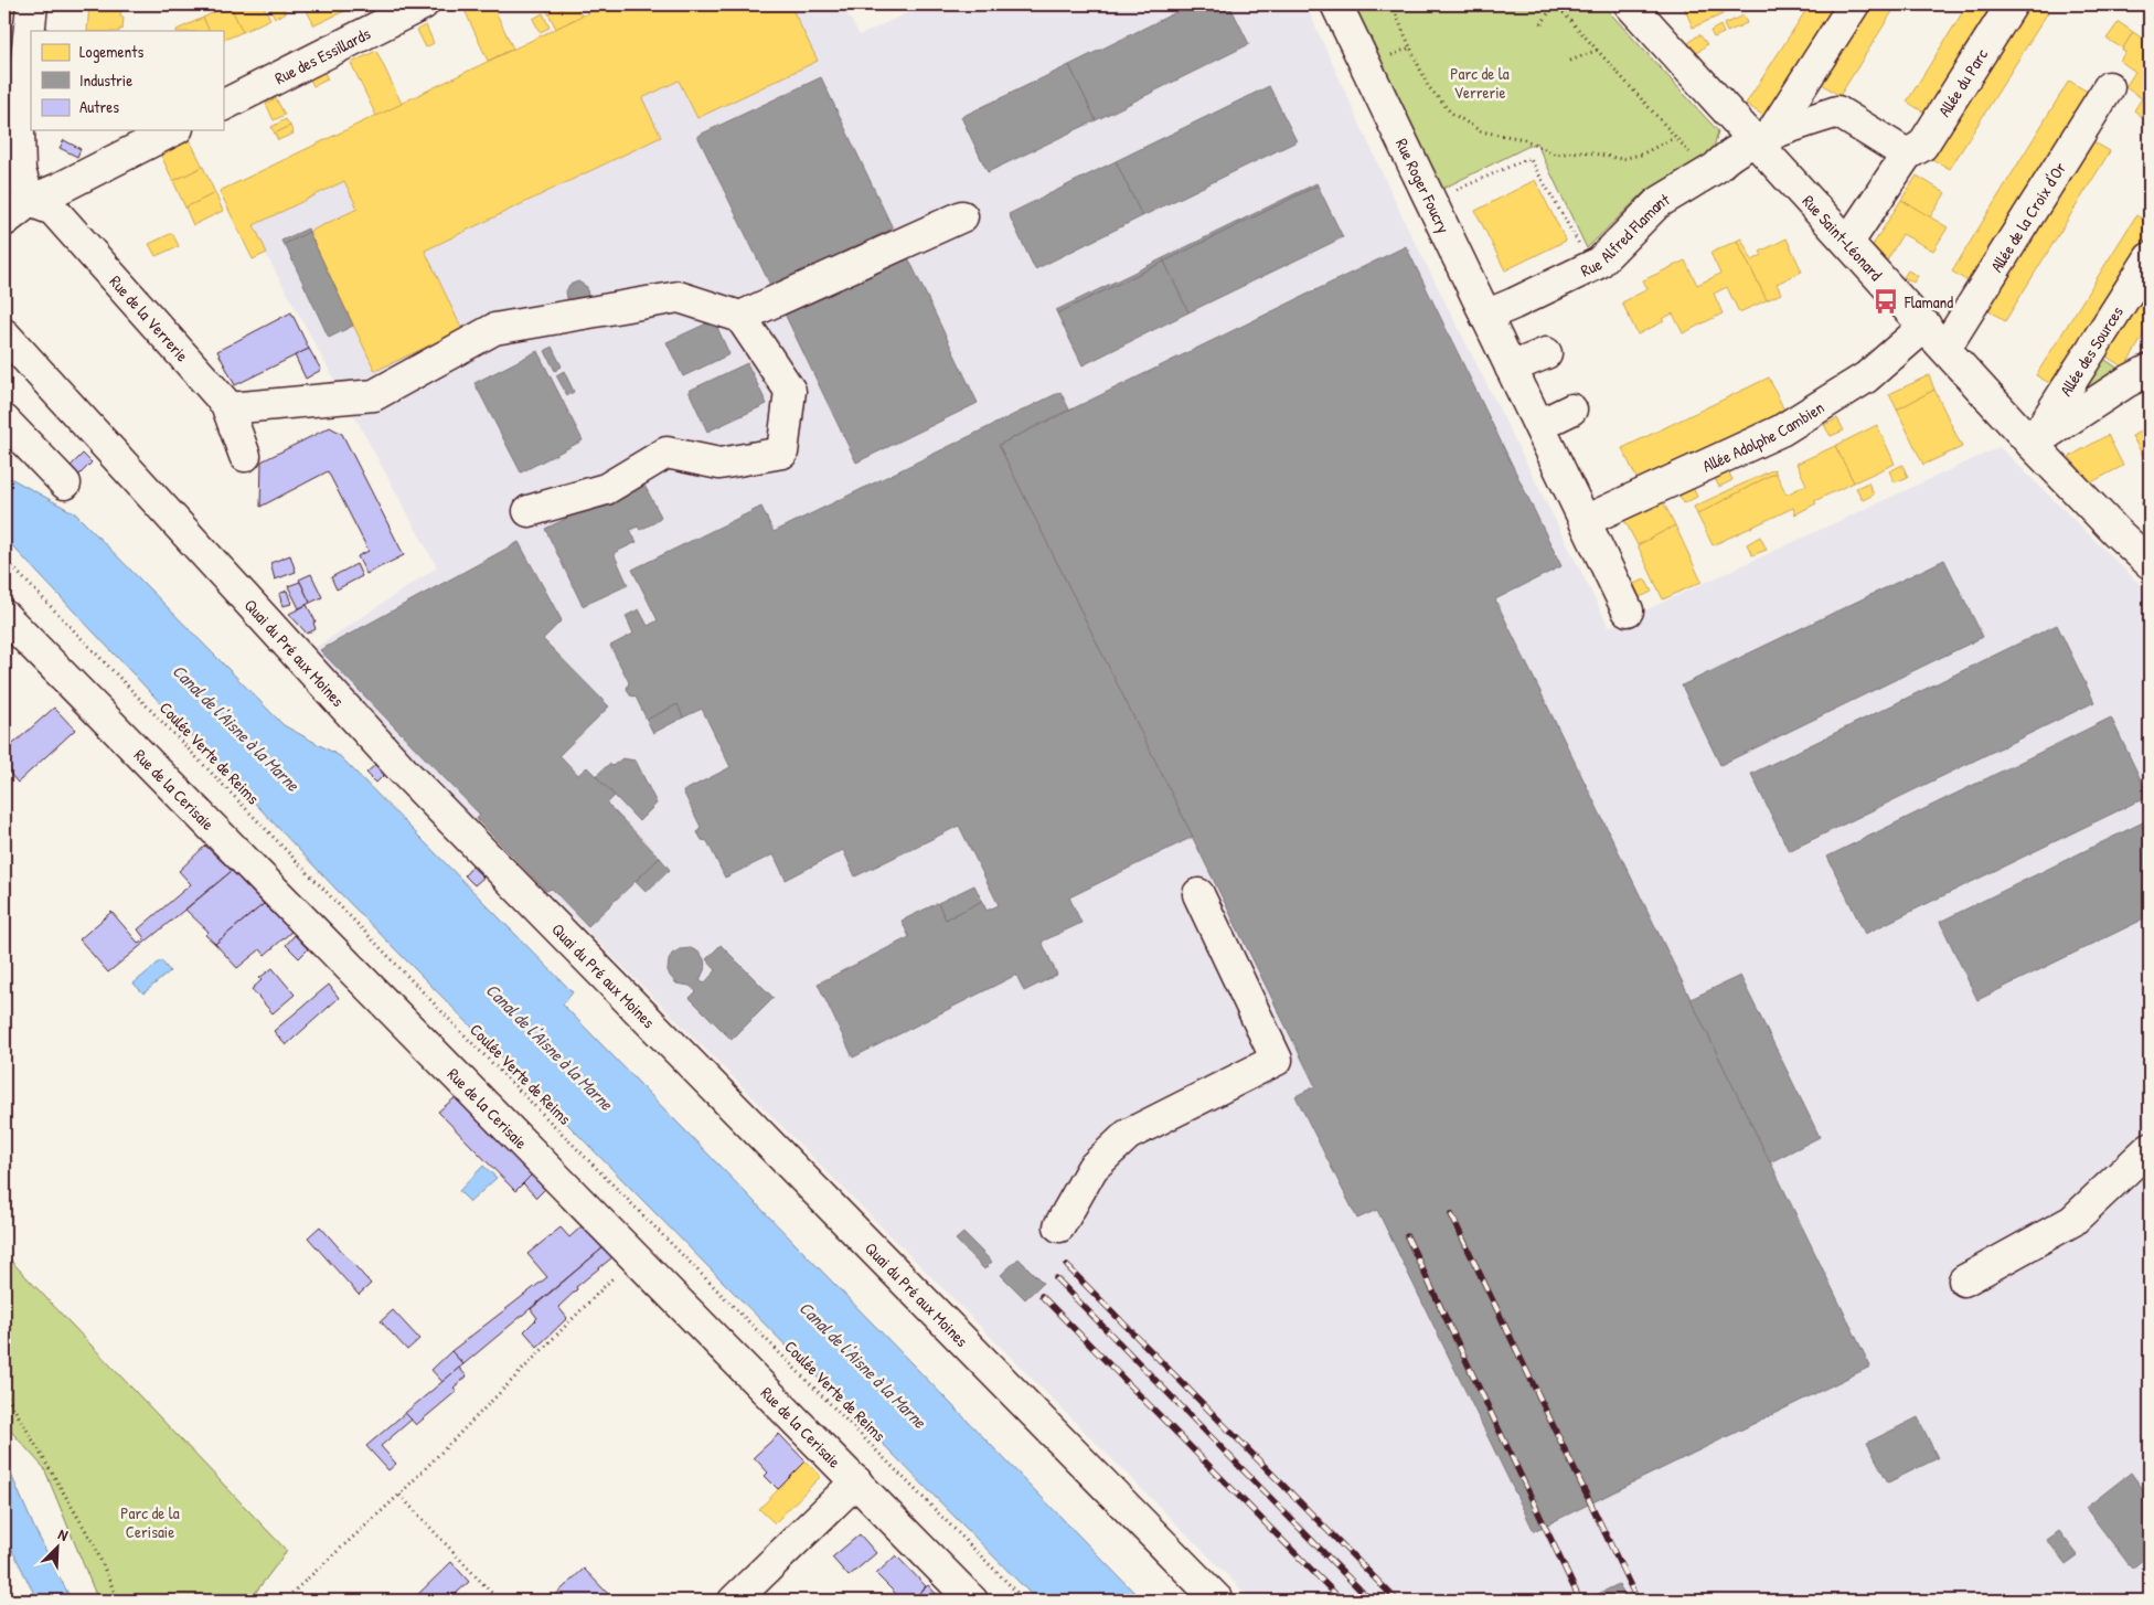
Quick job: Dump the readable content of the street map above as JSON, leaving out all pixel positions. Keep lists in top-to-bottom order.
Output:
{
  "streets": {
    "street": [
      "Rue des Essillards",
      "Allée du Parc",
      "Rue Roger Foucry",
      "Allée de la Croix d'Or",
      "Rue Alfred Flamant",
      "Rue Saint-Léonard",
      "Rue de la Verrerie",
      "Allée des Sources",
      "Allée Adolphe Cambien",
      "Quai du Pré aux Moines",
      "Rue de la Cerisaie"
    ],
    "path": ["Coulée Verte de Reims"]
  },
  "crossings": [
    ["Allée du Parc", "Rue Saint-Léonard"],
    ["Rue Roger Foucry", "Rue Alfred Flamant"],
    ["Rue Roger Foucry", "Allée Adolphe Cambien"],
    ["Allée de la Croix d'Or", "Rue Saint-Léonard"],
    ["Rue Alfred Flamant", "Rue Saint-Léonard"],
    ["Rue Saint-Léonard", "Allée des Sources"],
    ["Rue Saint-Léonard", "Allée Adolphe Cambien"]
  ],
  "water": ["Canal de l'Aisne à la Marne"],
  "parks": ["Parc de la Verrerie", "Parc de la Cerisaie"],
  "places": {
    "bus stop": ["Flamand"]
  },
  "legend": ["Logements", "Industrie", "Autres"],
  "north": "top right"
}
